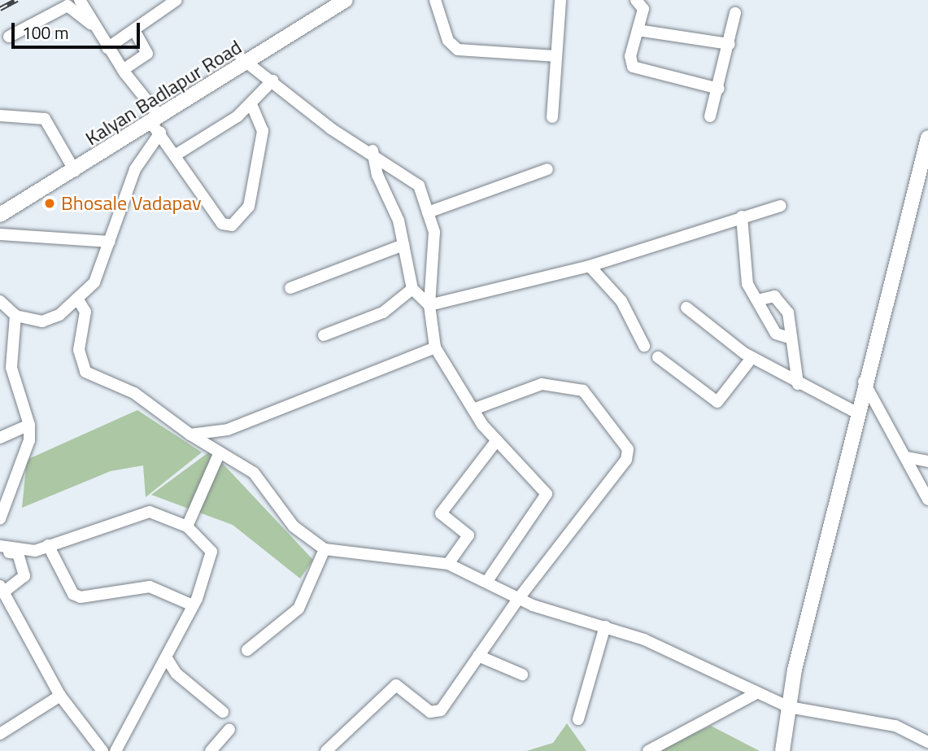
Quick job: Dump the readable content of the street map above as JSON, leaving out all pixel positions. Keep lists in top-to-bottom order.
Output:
{
  "streets": {
    "main road": ["Kalyan Badlapur Road"]
  },
  "places": ["Bhosale Vadapav"],
  "scale_bar": "100 m"
}
